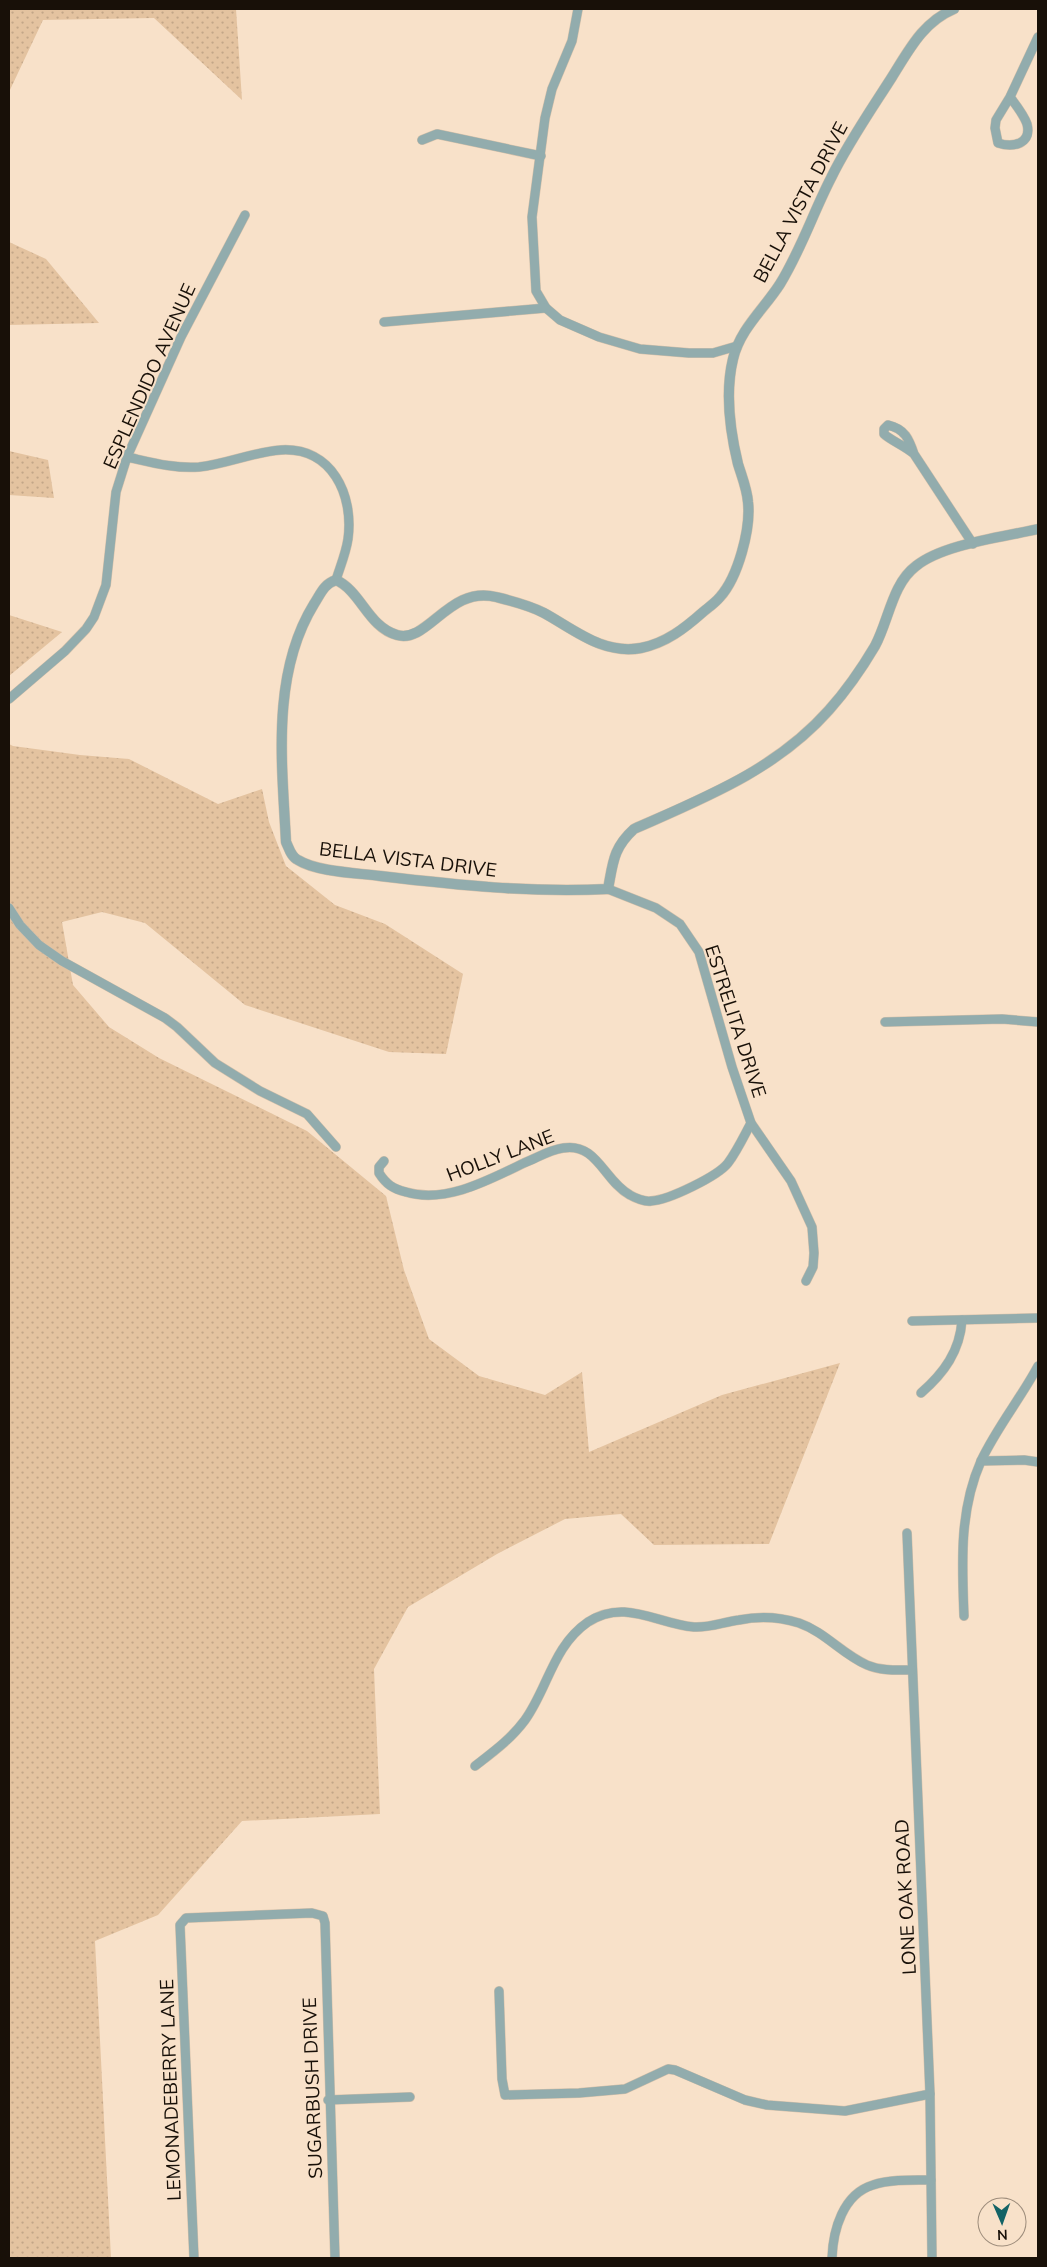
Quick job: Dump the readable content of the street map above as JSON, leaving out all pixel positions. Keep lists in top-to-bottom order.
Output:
{
  "streets": {
    "street": [
      "BELLA VISTA DRIVE",
      "ESPLENDIDO AVENUE",
      "ESTRELITA DRIVE",
      "HOLLY LANE",
      "LONE OAK ROAD",
      "SUGARBUSH DRIVE",
      "LEMONADEBERRY LANE"
    ]
  },
  "crossings": [
    ["BELLA VISTA DRIVE", "ESTRELITA DRIVE"],
    ["ESTRELITA DRIVE", "HOLLY LANE"],
    ["SUGARBUSH DRIVE", "LEMONADEBERRY LANE"]
  ],
  "north": "bottom"
}
